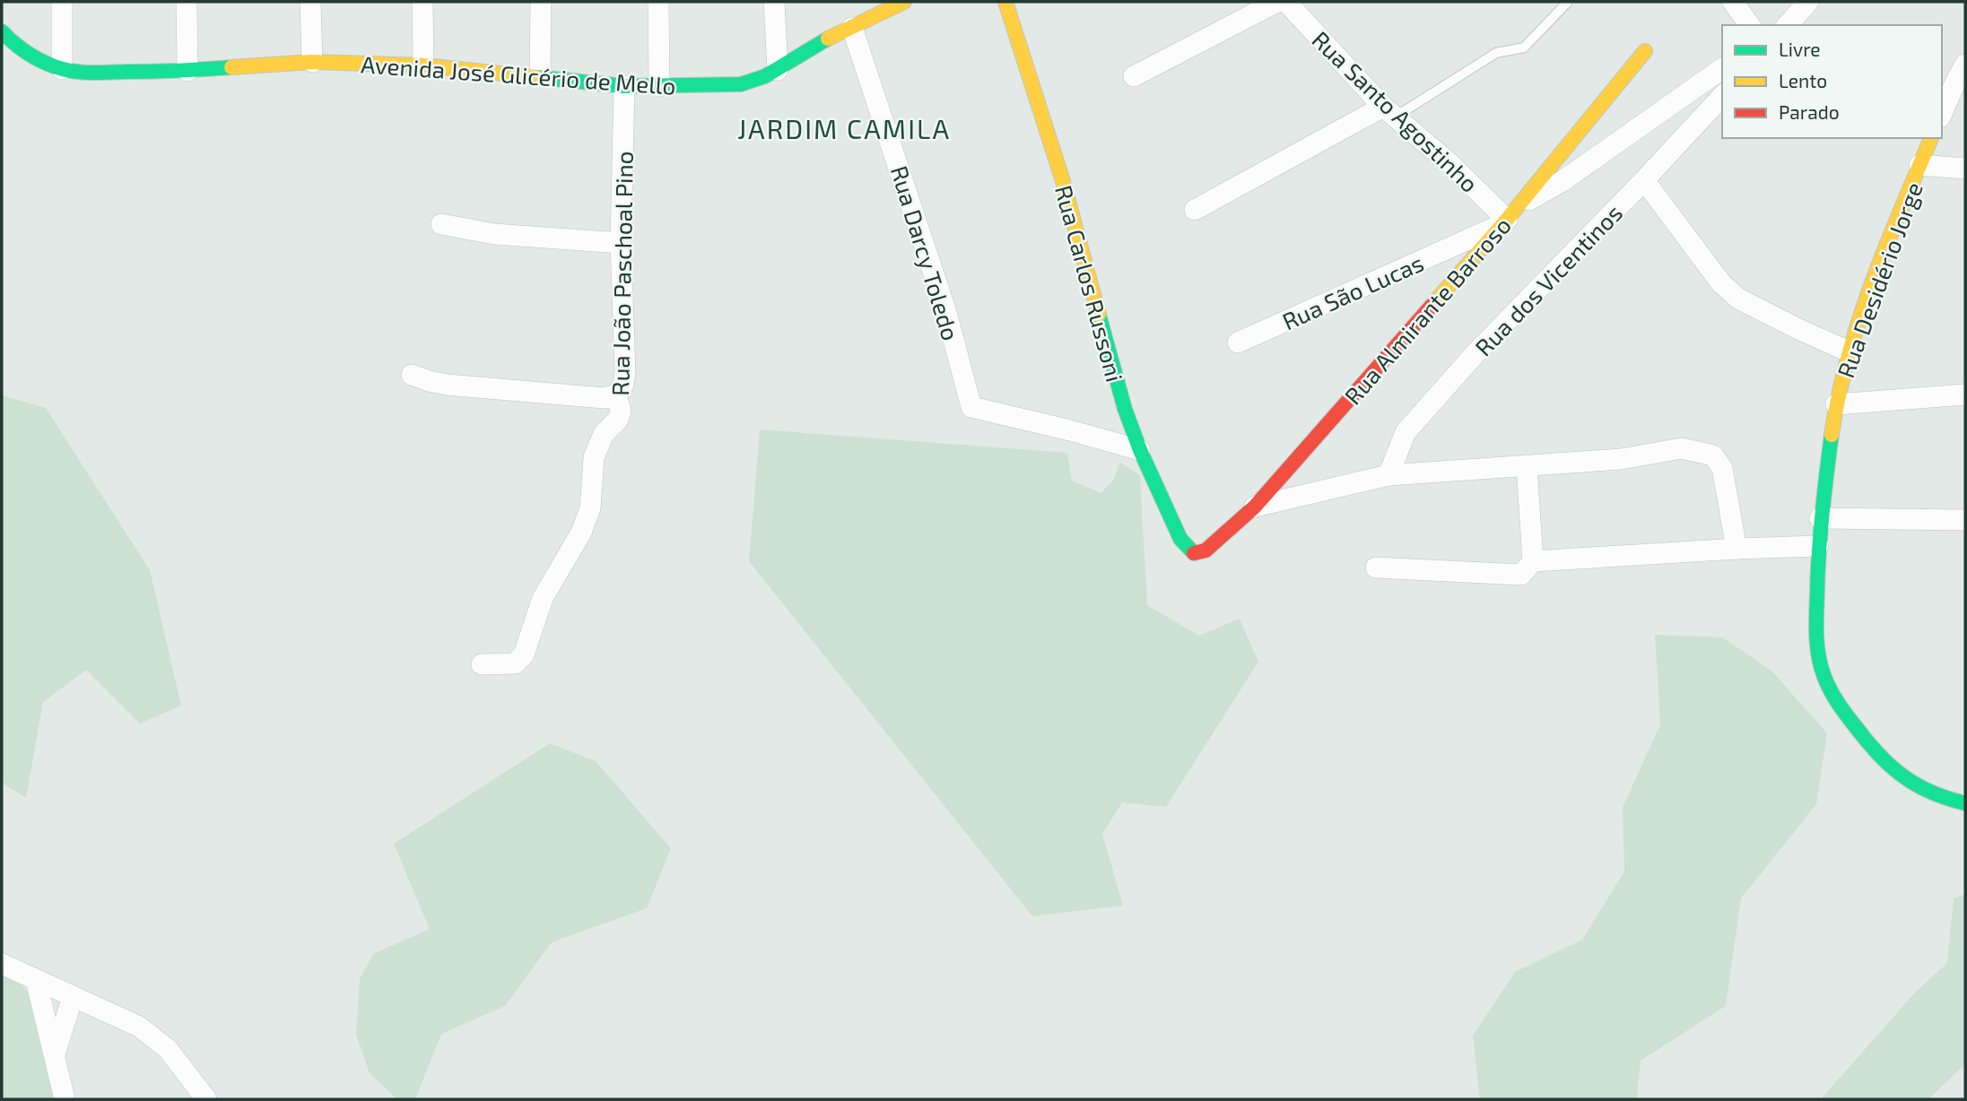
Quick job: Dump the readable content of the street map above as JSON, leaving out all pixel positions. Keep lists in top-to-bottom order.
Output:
{
  "streets": {
    "street": [
      "Avenida José Glicério de Mello",
      "Rua Santo Agostinho",
      "Rua Darcy Toledo",
      "Rua João Paschoal Pino",
      "Rua dos Vicentinos",
      "Rua Desidério Jorge",
      "Rua Carlos Russoni",
      "Rua São Lucas",
      "Rua Almirante Barroso"
    ]
  },
  "crossings": [
    ["Avenida José Glicério de Mello", "Rua Darcy Toledo"],
    ["Avenida José Glicério de Mello", "Rua João Paschoal Pino"],
    ["Rua Santo Agostinho", "Rua São Lucas"],
    ["Rua Santo Agostinho", "Rua Almirante Barroso"],
    ["Rua Darcy Toledo", "Rua Carlos Russoni"],
    ["Rua Carlos Russoni", "Rua Almirante Barroso"],
    ["Rua São Lucas", "Rua Almirante Barroso"]
  ],
  "districts": ["JARDIM CAMILA"],
  "legend": ["Livre", "Lento", "Parado"]
}
